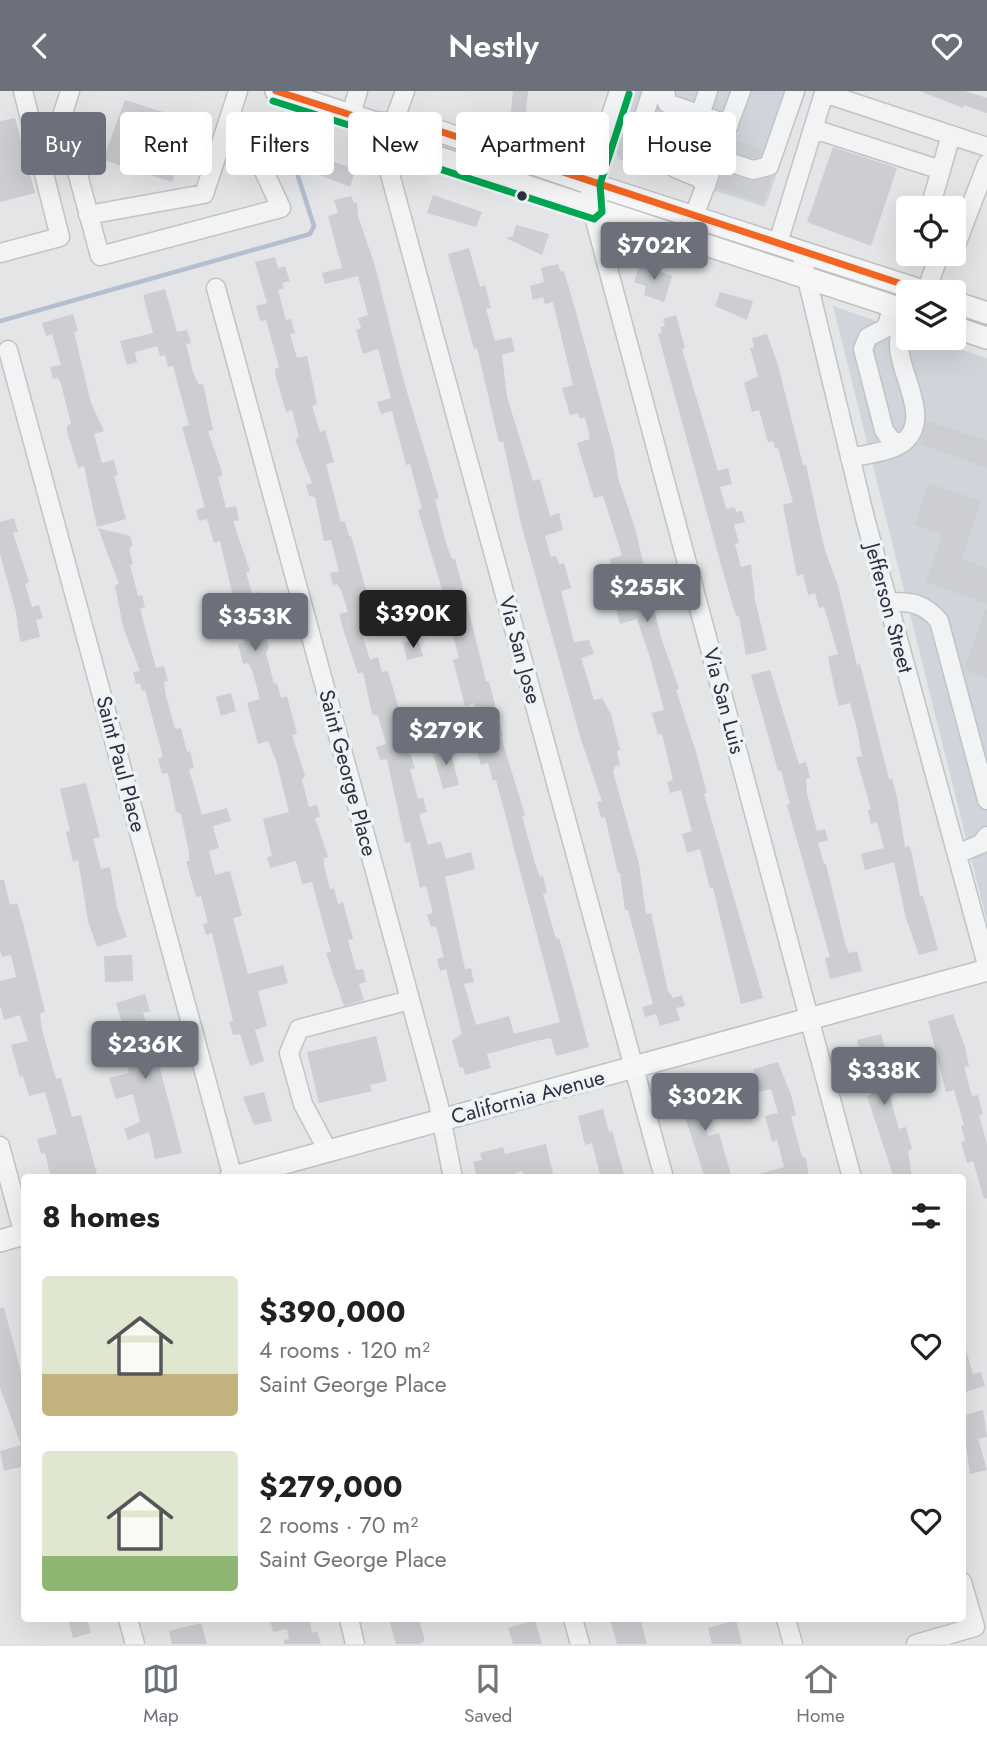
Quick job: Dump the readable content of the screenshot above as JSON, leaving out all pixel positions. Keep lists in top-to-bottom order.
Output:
{
  "streets": {
    "main road": ["California Avenue"],
    "street": [
      "Jefferson Street",
      "Via San Jose",
      "Via San Luis",
      "Saint Paul Place",
      "Saint George Place"
    ]
  },
  "crossings": [
    ["Via San Jose", "California Avenue"],
    ["Via San Luis", "California Avenue"],
    ["Saint George Place", "California Avenue"]
  ],
  "page": {
    "header": "Nestly",
    "chip": [
      "Buy",
      "Rent",
      "Filters",
      "New",
      "Apartment",
      "House"
    ],
    "price": [
      "$702K",
      "$255K",
      "$390K",
      "$353K",
      "$279K",
      "$236K",
      "$338K",
      "$302K"
    ],
    "heading": "8 homes",
    "list": [
      {
        "name": "$390,000",
        "note": "4 rooms · 120 m² · Saint George Place"
      },
      {
        "name": "$279,000",
        "note": "2 rooms · 70 m² · Saint George Place"
      }
    ],
    "tabs": ["Map", "Saved", "Home"]
  }
}
